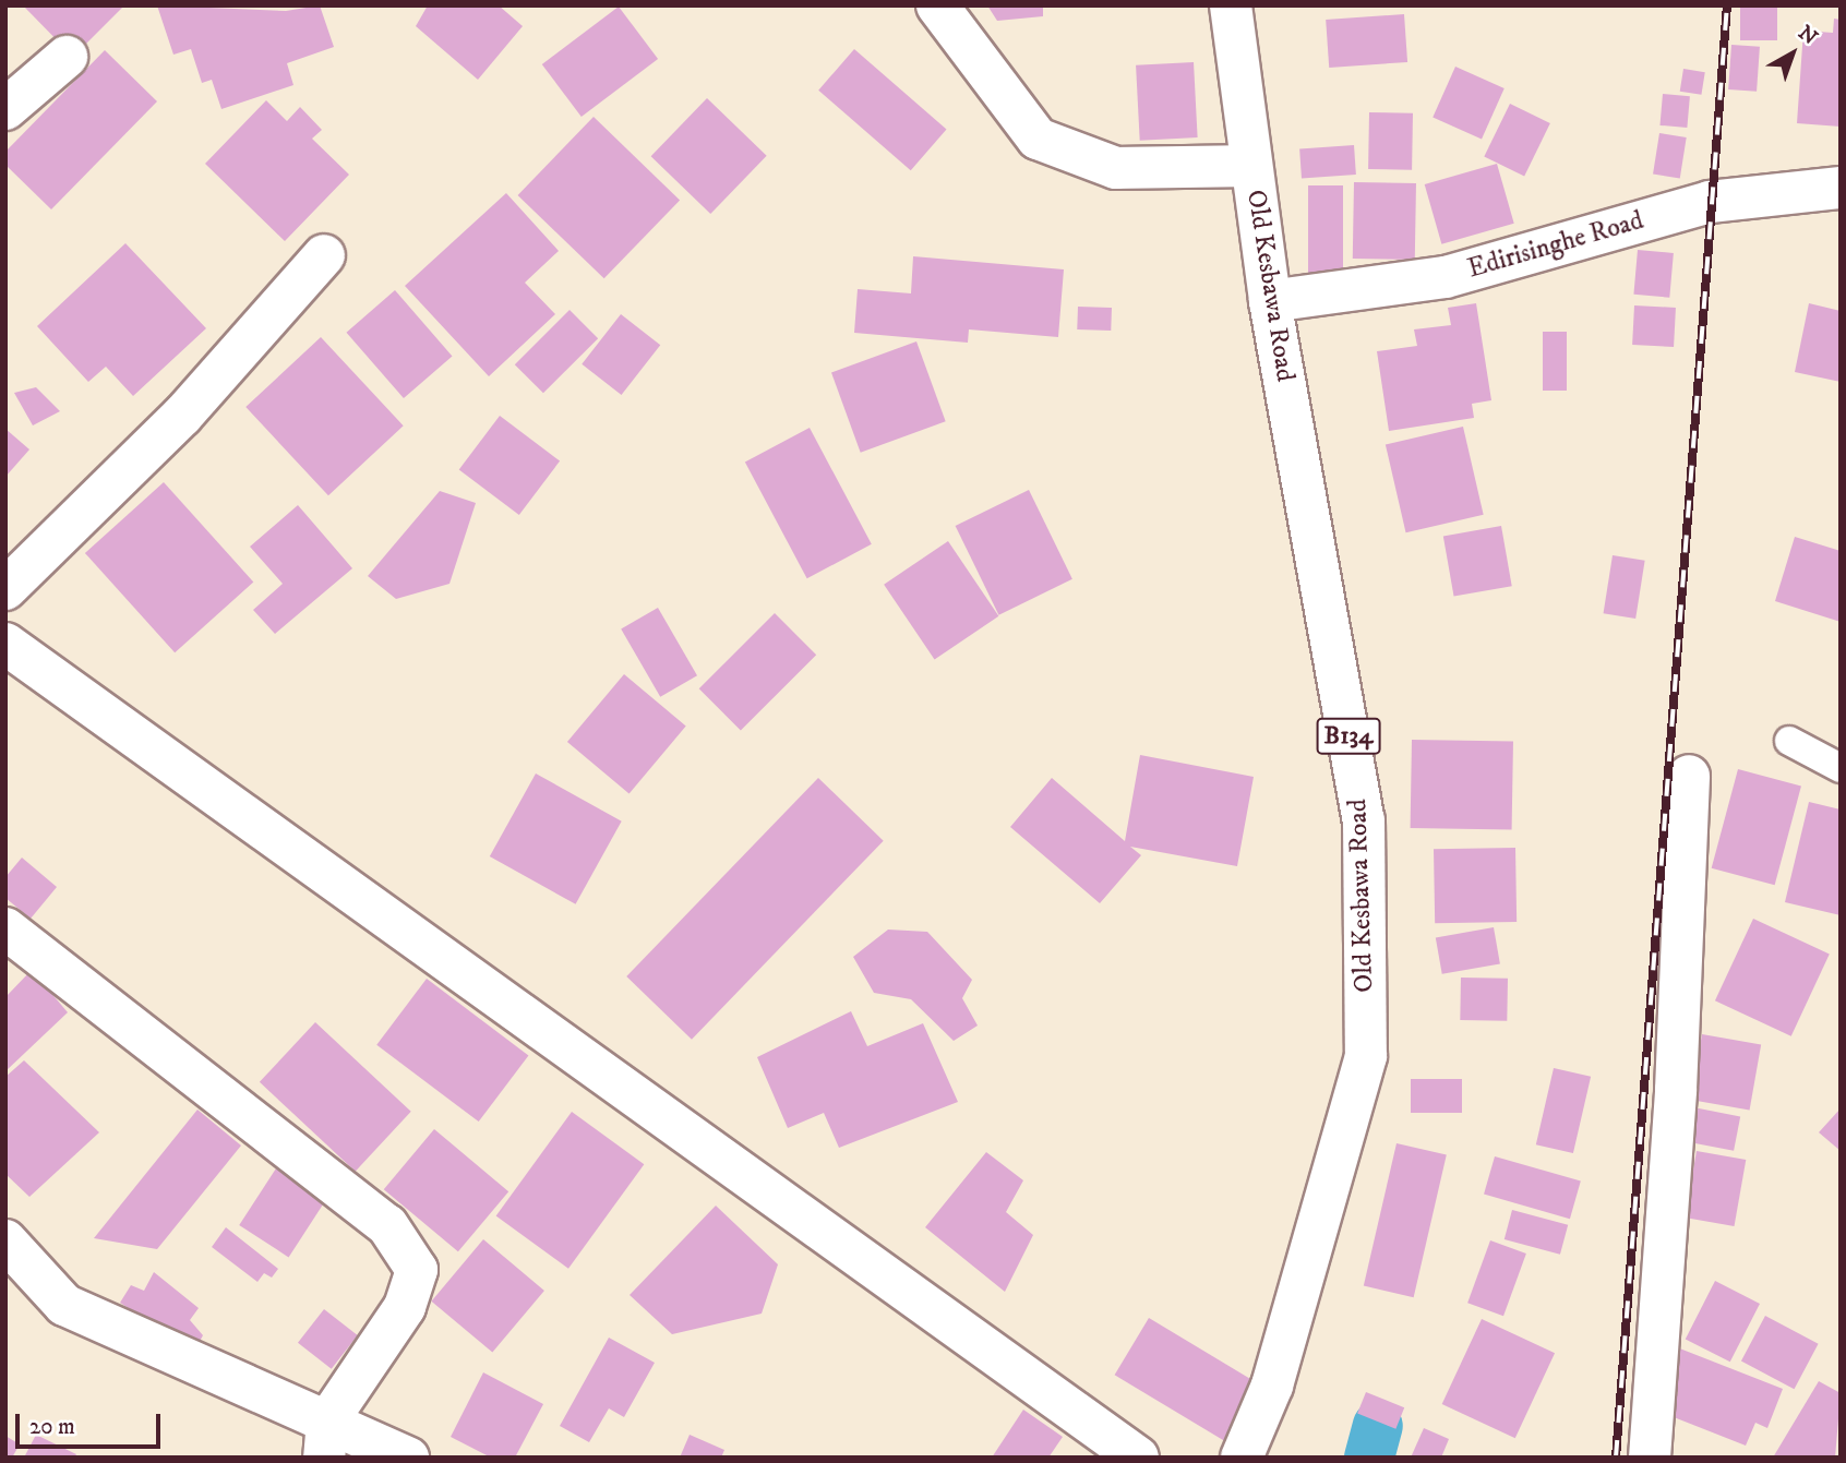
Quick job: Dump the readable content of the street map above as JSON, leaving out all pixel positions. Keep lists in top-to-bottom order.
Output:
{
  "streets": {
    "street": ["Edirisinghe Road", "Old Kesbawa Road", "B134"]
  },
  "crossings": [
    ["Edirisinghe Road", "Old Kesbawa Road"]
  ],
  "scale_bar": "20 m",
  "north": "top right"
}
